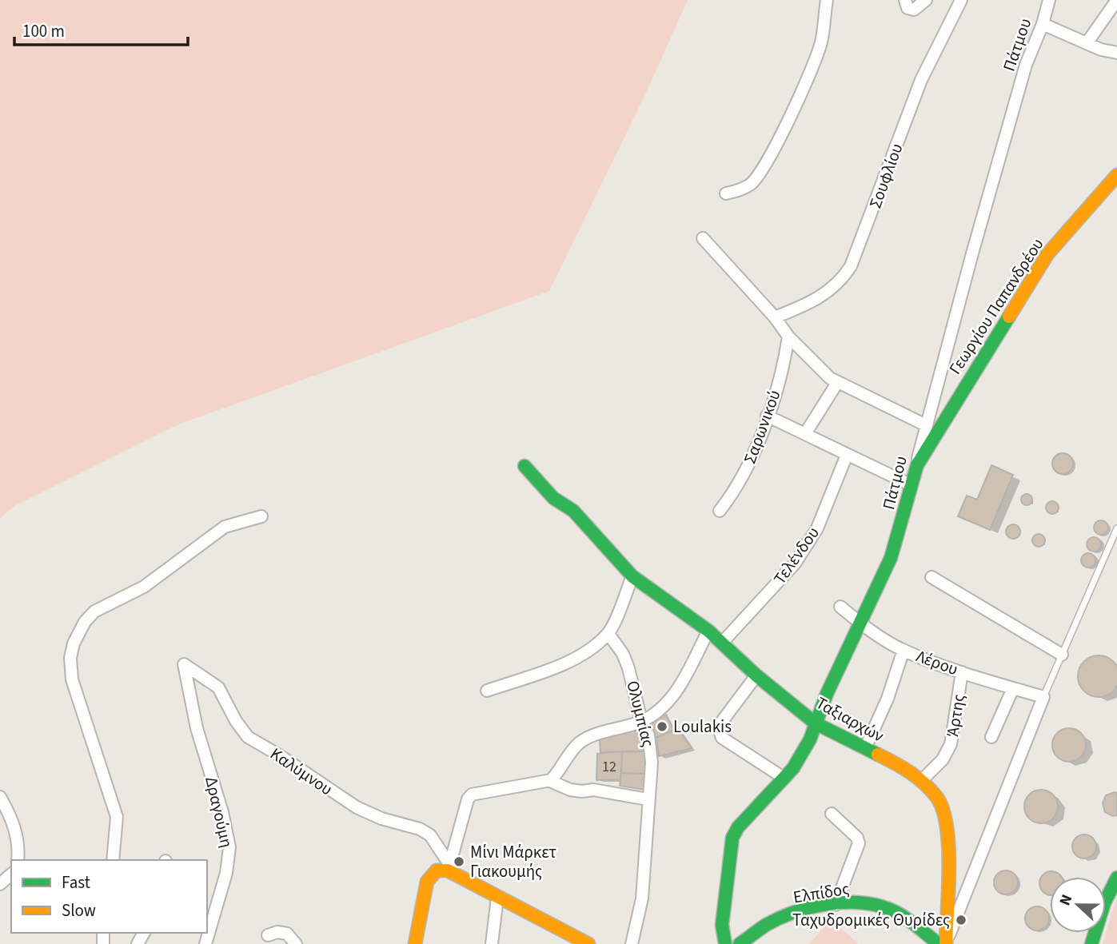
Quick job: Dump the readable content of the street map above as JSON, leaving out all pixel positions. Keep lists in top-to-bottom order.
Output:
{
  "streets": {
    "street": [
      "Πάτμου",
      "Σουφλίου",
      "Γεωργίου Παπανδρέου",
      "Σαρωνικού",
      "Τελένδου",
      "Λέρου",
      "Ολυμπίας",
      "Άρτης",
      "Ταξιαρχών",
      "Καλύμνου",
      "Δραγούμη",
      "Ελπίδος"
    ]
  },
  "crossings": [
    ["Πάτμου", "Γεωργίου Παπανδρέου"],
    ["Πάτμου", "Λέρου"],
    ["Πάτμου", "Ταξιαρχών"],
    ["Τελένδου", "Ταξιαρχών"],
    ["Λέρου", "Άρτης"],
    ["Άρτης", "Ταξιαρχών"],
    ["Καλύμνου", "Δραγούμη"]
  ],
  "places": ["Loulakis", "Μίνι Μάρκετ Γιακουμής", "Ταχυδρομικές Θυρίδες"],
  "house_numbers": ["12"],
  "legend": ["Fast", "Slow"],
  "scale_bar": "100 m",
  "north": "left"
}
